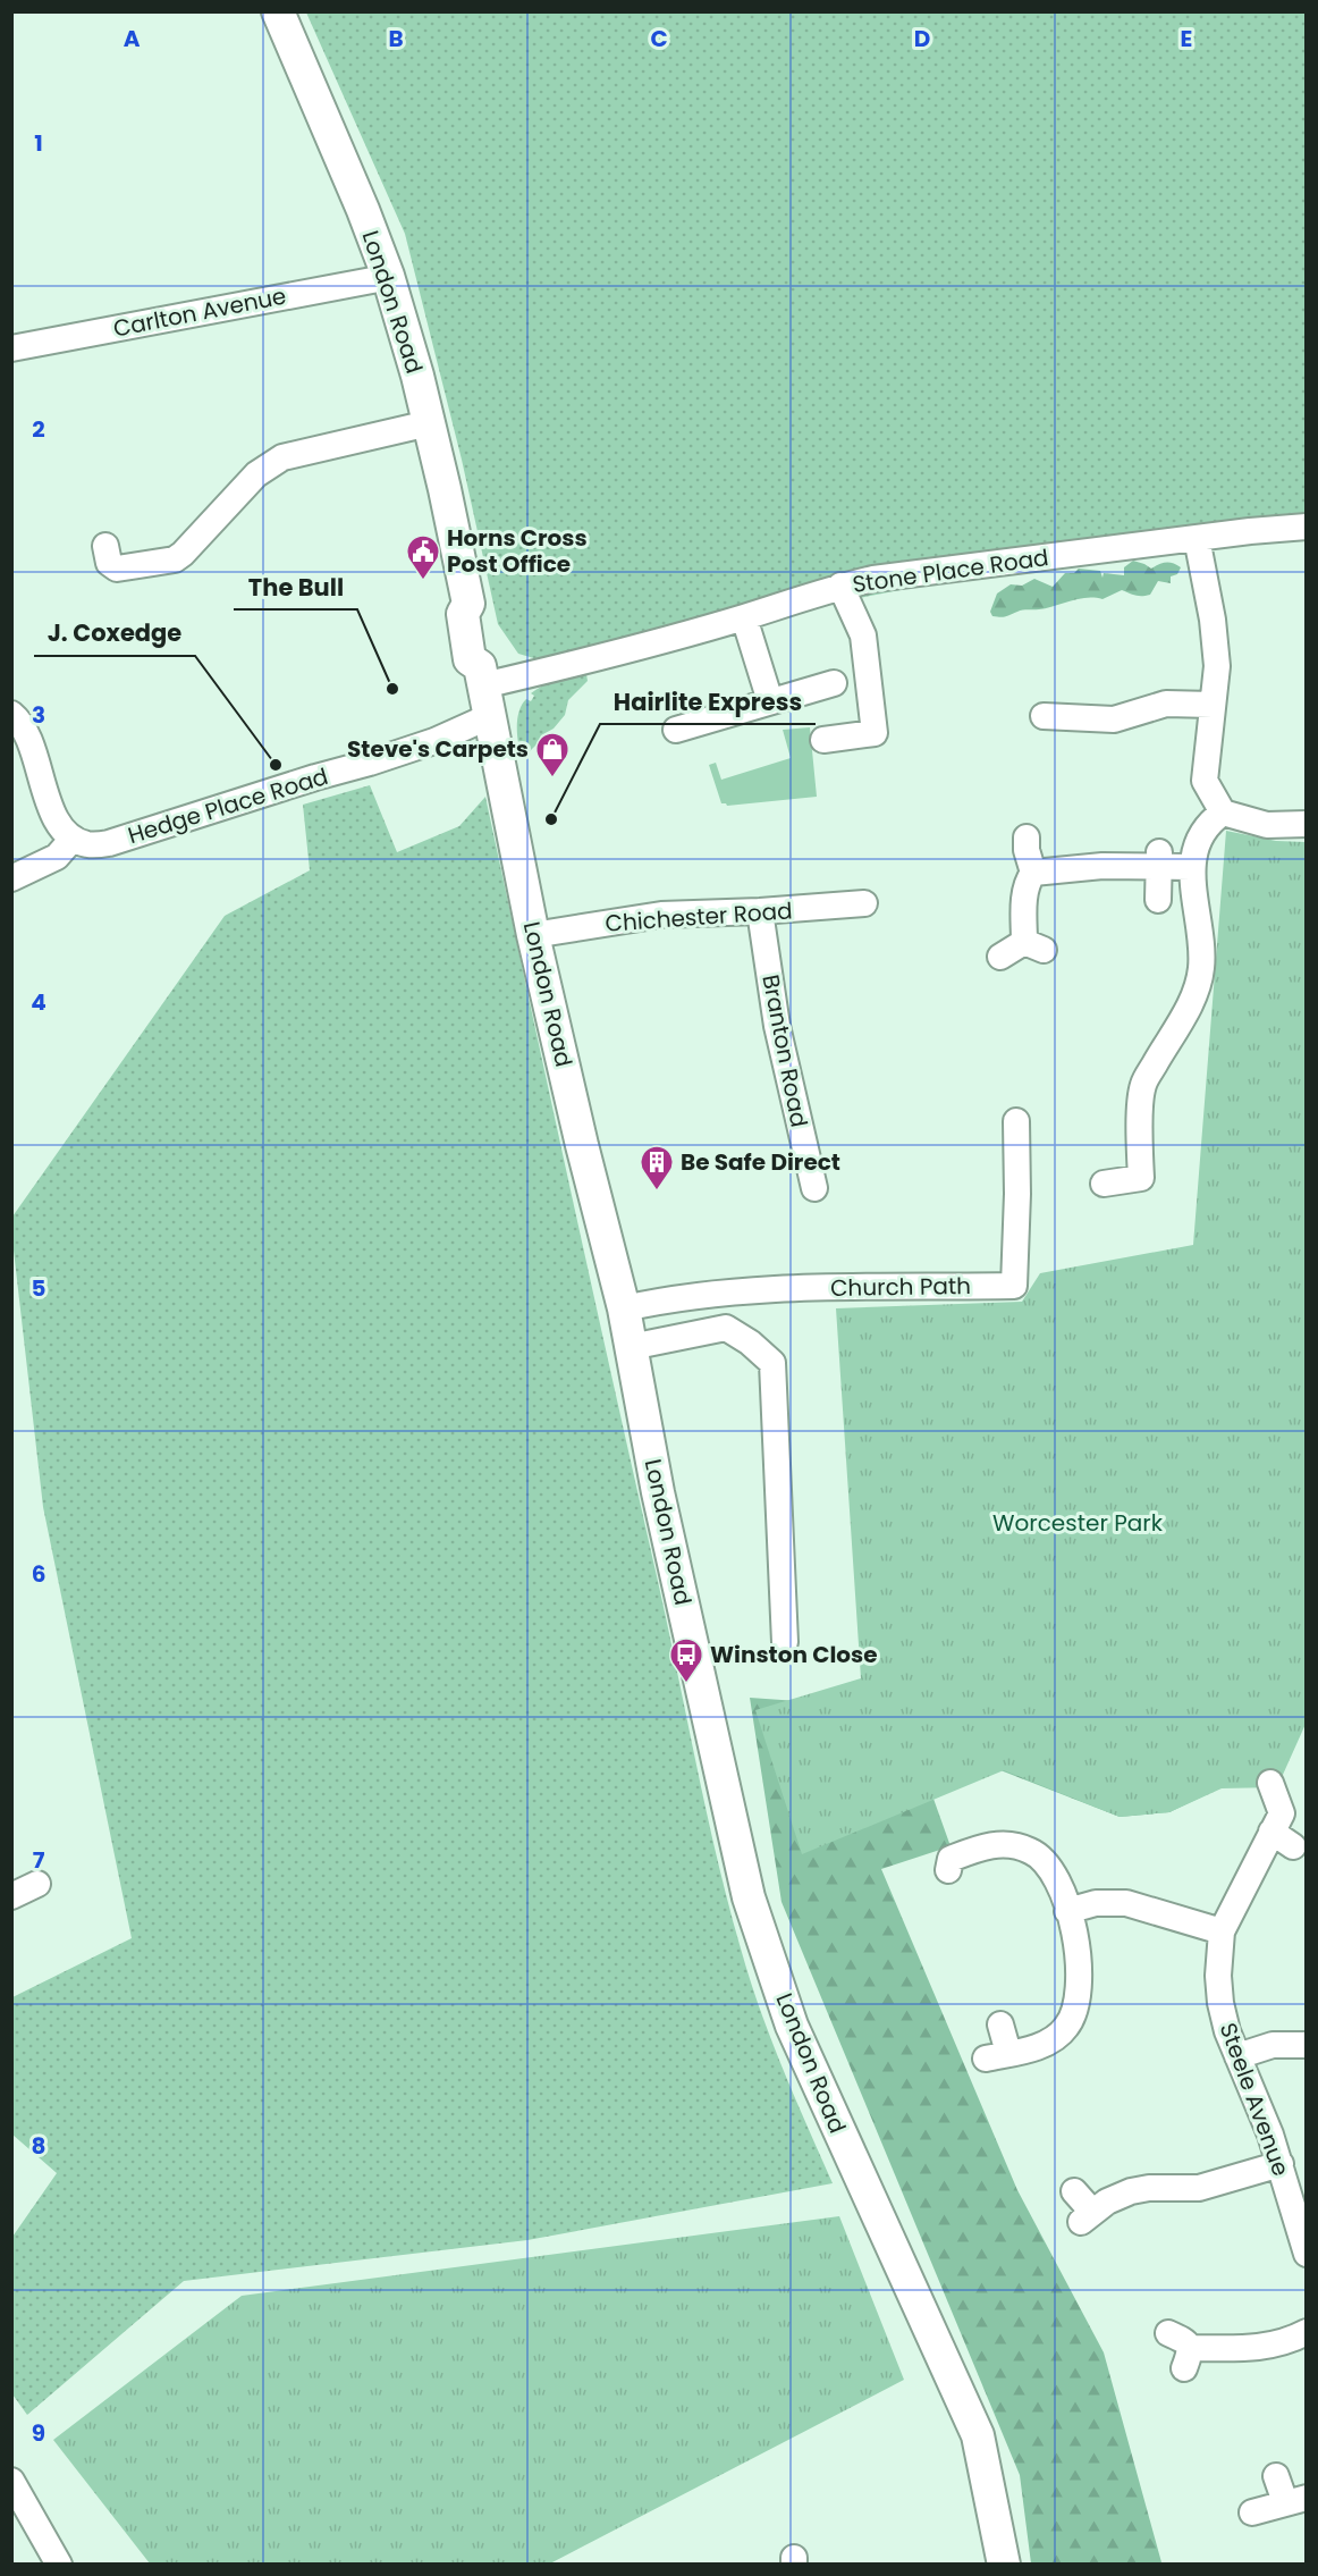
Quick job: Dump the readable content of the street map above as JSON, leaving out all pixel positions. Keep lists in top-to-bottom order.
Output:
{
  "streets": {
    "main road": ["London Road"],
    "street": [
      "Carlton Avenue",
      "Stone Place Road",
      "Hedge Place Road",
      "Chichester Road",
      "Branton Road",
      "Church Path",
      "Steele Avenue"
    ]
  },
  "crossings": [
    ["London Road", "Carlton Avenue"],
    ["London Road", "Stone Place Road"],
    ["London Road", "Hedge Place Road"],
    ["London Road", "Chichester Road"],
    ["London Road", "Church Path"],
    ["Stone Place Road", "Hedge Place Road"],
    ["Chichester Road", "Branton Road"]
  ],
  "parks": ["Worcester Park"],
  "places": {
    "public building": ["Horns Cross Post Office"],
    "other": ["The Bull", "J. Coxedge", "Hairlite Express"],
    "shop": ["Steve's Carpets"],
    "building": ["Be Safe Direct"],
    "bus stop": ["Winston Close"]
  },
  "grid": {
    "columns": [
      "A",
      "B",
      "C",
      "D",
      "E"
    ],
    "rows": [
      "1",
      "2",
      "3",
      "4",
      "5",
      "6",
      "7",
      "8",
      "9"
    ]
  }
}
